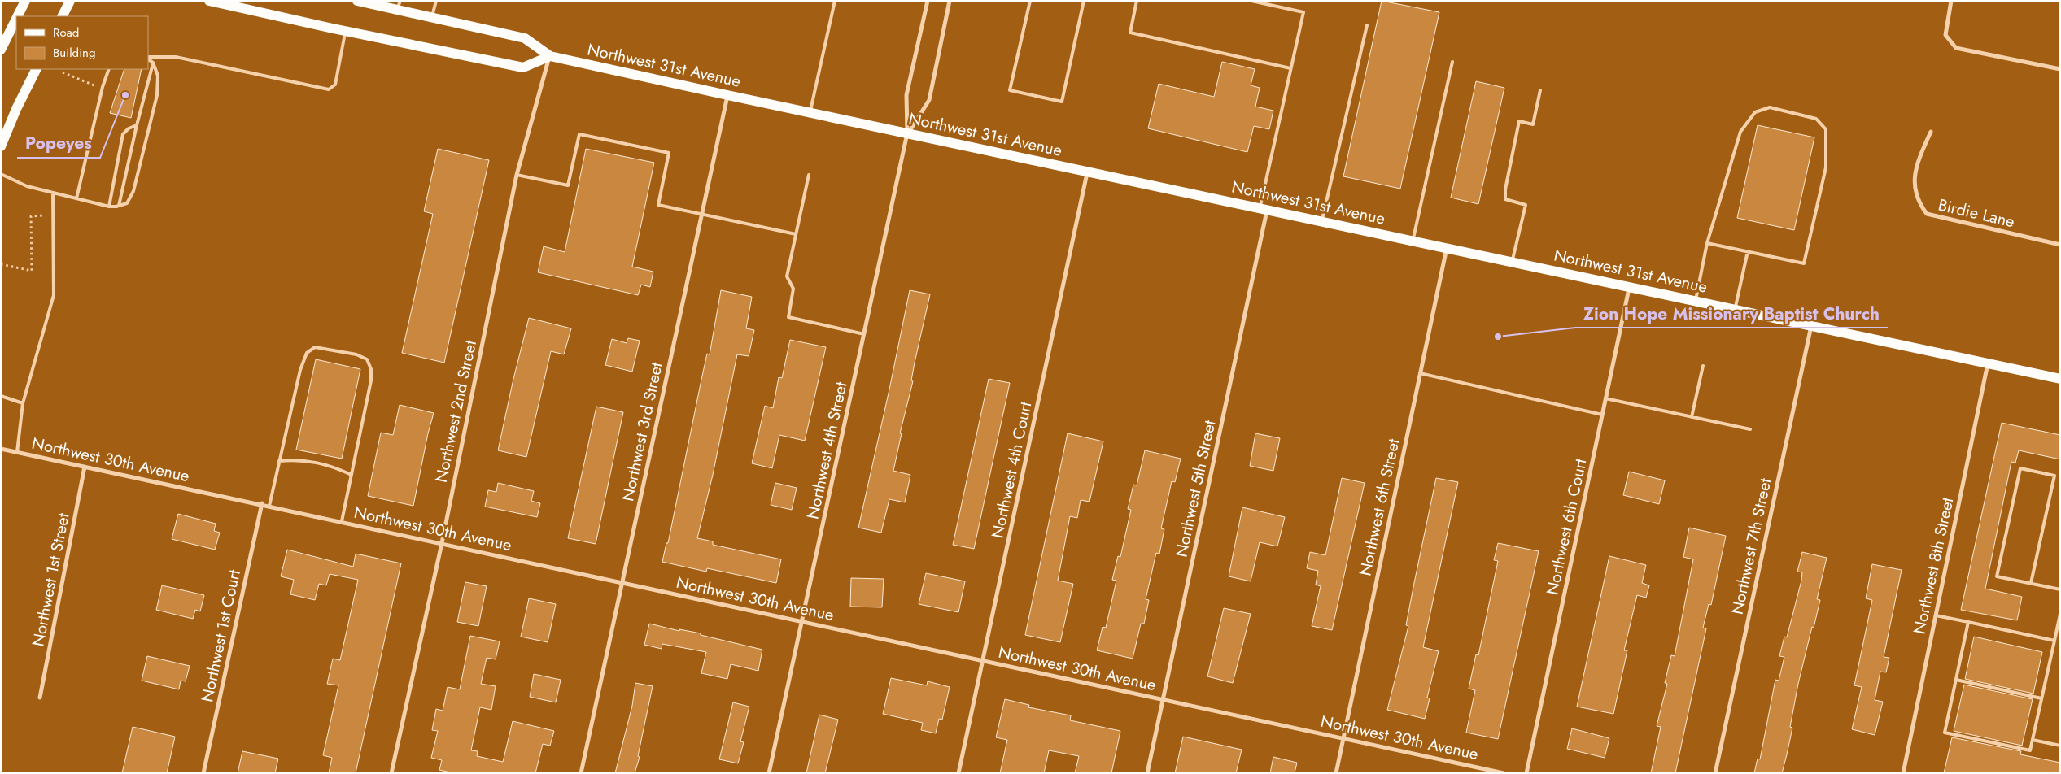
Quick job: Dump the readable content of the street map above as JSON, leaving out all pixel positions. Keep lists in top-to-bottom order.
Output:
{
  "streets": {
    "main road": ["Northwest 31st Avenue"],
    "street": [
      "Birdie Lane",
      "Northwest 2nd Street",
      "Northwest 3rd Street",
      "Northwest 4th Street",
      "Northwest 30th Avenue",
      "Northwest 4th Court",
      "Northwest 5th Street",
      "Northwest 6th Street",
      "Northwest 6th Court",
      "Northwest 7th Street",
      "Northwest 8th Street",
      "Northwest 1st Street",
      "Northwest 1st Court"
    ]
  },
  "crossings": [
    ["Northwest 31st Avenue", "Northwest 2nd Street"],
    ["Northwest 31st Avenue", "Northwest 3rd Street"],
    ["Northwest 31st Avenue", "Northwest 4th Street"],
    ["Northwest 31st Avenue", "Northwest 4th Court"],
    ["Northwest 31st Avenue", "Northwest 5th Street"],
    ["Northwest 31st Avenue", "Northwest 6th Street"],
    ["Northwest 31st Avenue", "Northwest 6th Court"],
    ["Northwest 31st Avenue", "Northwest 7th Street"],
    ["Northwest 31st Avenue", "Northwest 8th Street"],
    ["Northwest 2nd Street", "Northwest 30th Avenue"],
    ["Northwest 3rd Street", "Northwest 30th Avenue"],
    ["Northwest 4th Street", "Northwest 30th Avenue"],
    ["Northwest 30th Avenue", "Northwest 4th Court"],
    ["Northwest 30th Avenue", "Northwest 5th Street"],
    ["Northwest 30th Avenue", "Northwest 6th Street"],
    ["Northwest 30th Avenue", "Northwest 1st Street"],
    ["Northwest 30th Avenue", "Northwest 1st Court"]
  ],
  "places": ["Popeyes", "Zion Hope Missionary Baptist Church"],
  "legend": ["Road", "Building"]
}
